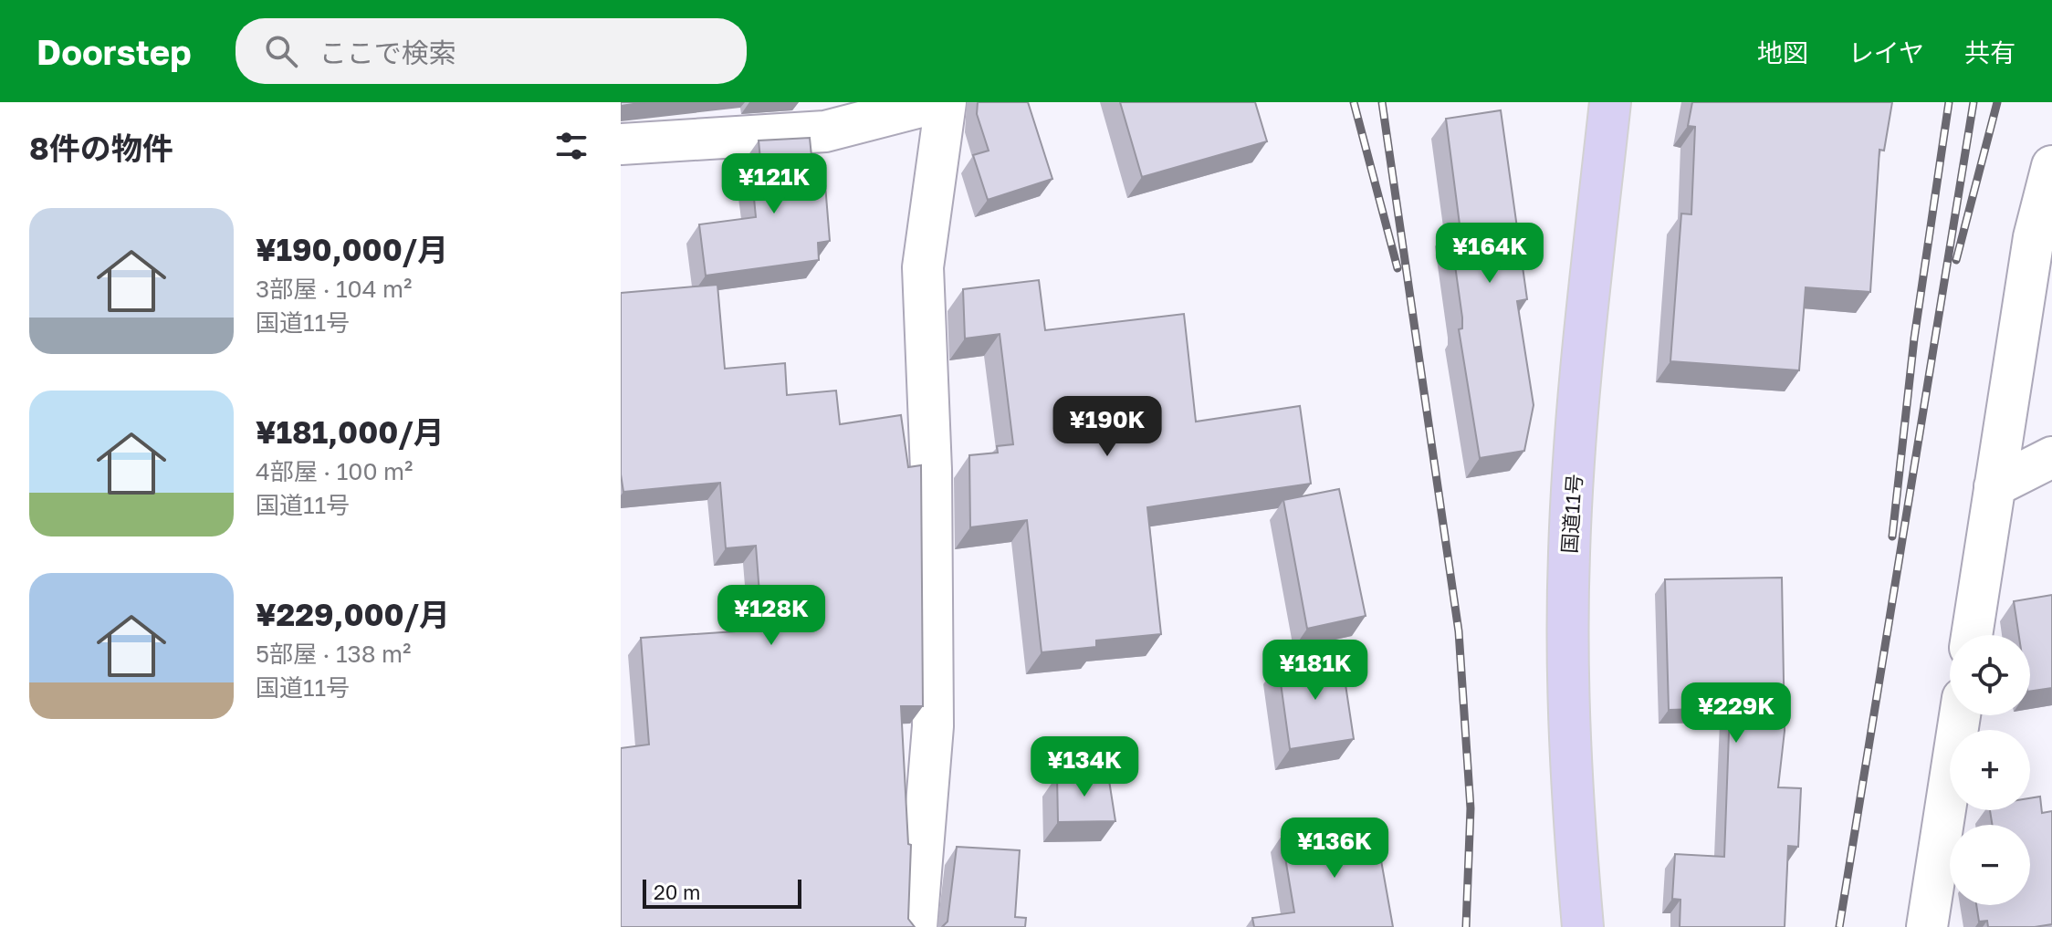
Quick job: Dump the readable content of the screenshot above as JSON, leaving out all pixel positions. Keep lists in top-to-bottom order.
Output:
{
  "streets": {
    "highway": ["国道11号"]
  },
  "scale_bar": "20 m",
  "page": {
    "header": "Doorstep",
    "search": "ここで検索",
    "nav": ["地図", "レイヤ", "共有"],
    "heading": "8件の物件",
    "price": [
      "¥121K",
      "¥164K",
      "¥190K",
      "¥128K",
      "¥181K",
      "¥229K",
      "¥134K",
      "¥136K"
    ],
    "list": [
      {
        "name": "¥190,000/月",
        "note": "3部屋 · 104 m² · 国道11号"
      },
      {
        "name": "¥181,000/月",
        "note": "4部屋 · 100 m² · 国道11号"
      },
      {
        "name": "¥229,000/月",
        "note": "5部屋 · 138 m² · 国道11号"
      }
    ],
    "map_buttons": ["+", "−"],
    "scale": "20 m"
  }
}
